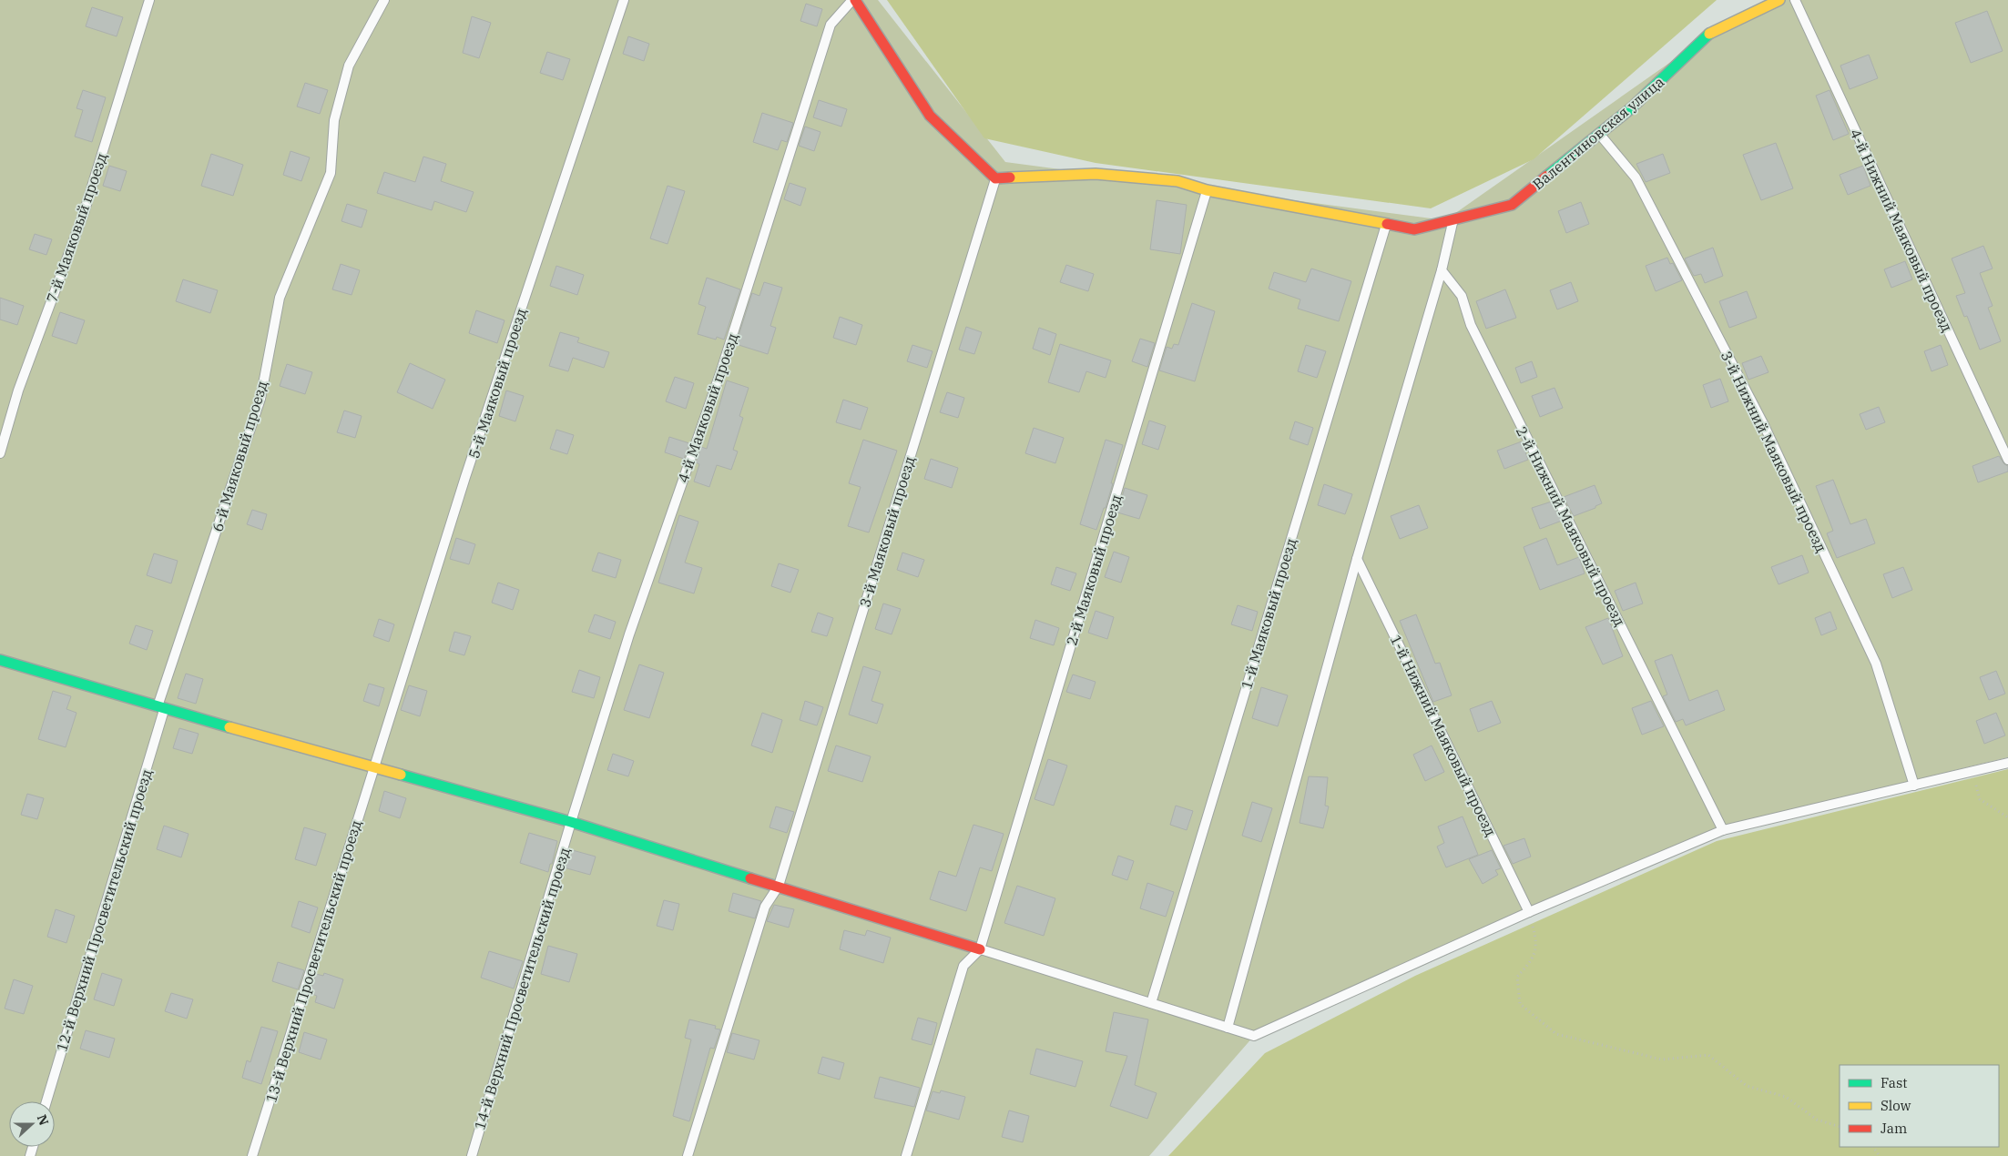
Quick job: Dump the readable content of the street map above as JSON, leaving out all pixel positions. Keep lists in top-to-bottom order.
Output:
{
  "streets": {
    "street": ["Валентиновская улица"],
    "lane": [
      "7-й Маяковый проезд",
      "4-й Нижний Маяковый проезд",
      "5-й Маяковый проезд",
      "4-й Маяковый проезд",
      "3-й Нижний Маяковый проезд",
      "6-й Маяковый проезд",
      "2-й Нижний Маяковый проезд",
      "3-й Маяковый проезд",
      "2-й Маяковый проезд",
      "1-й Маяковый проезд",
      "1-й Нижний Маяковый проезд",
      "12-й Верхний Просветительский проезд",
      "13-й Верхний Просветительский проезд",
      "14-й Верхний Просветительский проезд"
    ]
  },
  "crossings": [
    ["Валентиновская улица", "3-й Нижний Маяковый проезд"],
    ["Валентиновская улица", "3-й Маяковый проезд"],
    ["Валентиновская улица", "2-й Маяковый проезд"],
    ["Валентиновская улица", "1-й Маяковый проезд"],
    ["5-й Маяковый проезд", "13-й Верхний Просветительский проезд"],
    ["4-й Маяковый проезд", "14-й Верхний Просветительский проезд"],
    ["6-й Маяковый проезд", "12-й Верхний Просветительский проезд"]
  ],
  "legend": ["Fast", "Slow", "Jam"],
  "north": "right"
}
